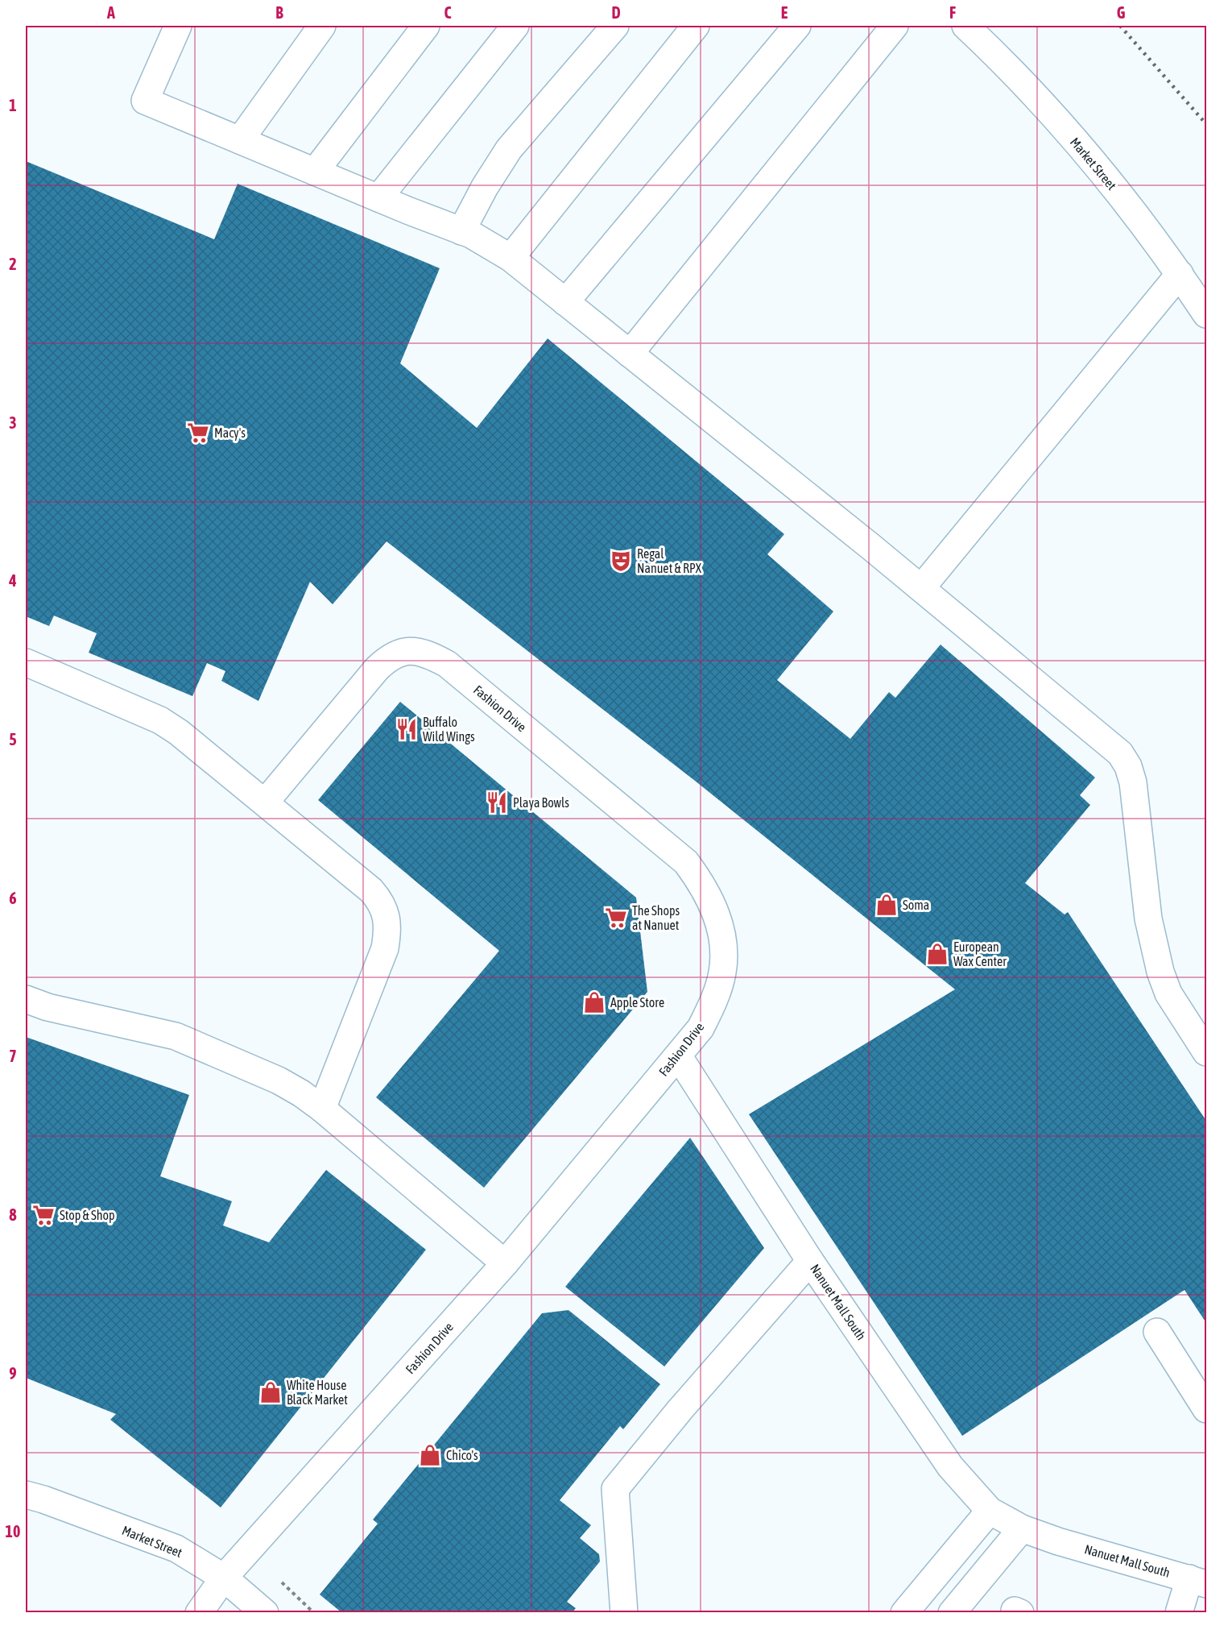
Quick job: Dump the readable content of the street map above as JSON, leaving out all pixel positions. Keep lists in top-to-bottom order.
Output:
{
  "streets": {
    "lane": ["Market Street", "Fashion Drive", "Nanuet Mall South"]
  },
  "crossings": [
    ["Market Street", "Fashion Drive"],
    ["Fashion Drive", "Nanuet Mall South"]
  ],
  "places": {
    "supermarket": ["Macy's", "The Shops at Nanuet", "Stop & Shop"],
    "theatre": ["Regal Nanuet & RPX"],
    "restaurant": ["Buffalo Wild Wings", "Playa Bowls"],
    "shop": [
      "Soma",
      "European Wax Center",
      "Apple Store",
      "White House Black Market",
      "Chico's"
    ]
  },
  "grid": {
    "columns": [
      "A",
      "B",
      "C",
      "D",
      "E",
      "F",
      "G"
    ],
    "rows": [
      "1",
      "2",
      "3",
      "4",
      "5",
      "6",
      "7",
      "8",
      "9",
      "10"
    ]
  }
}
